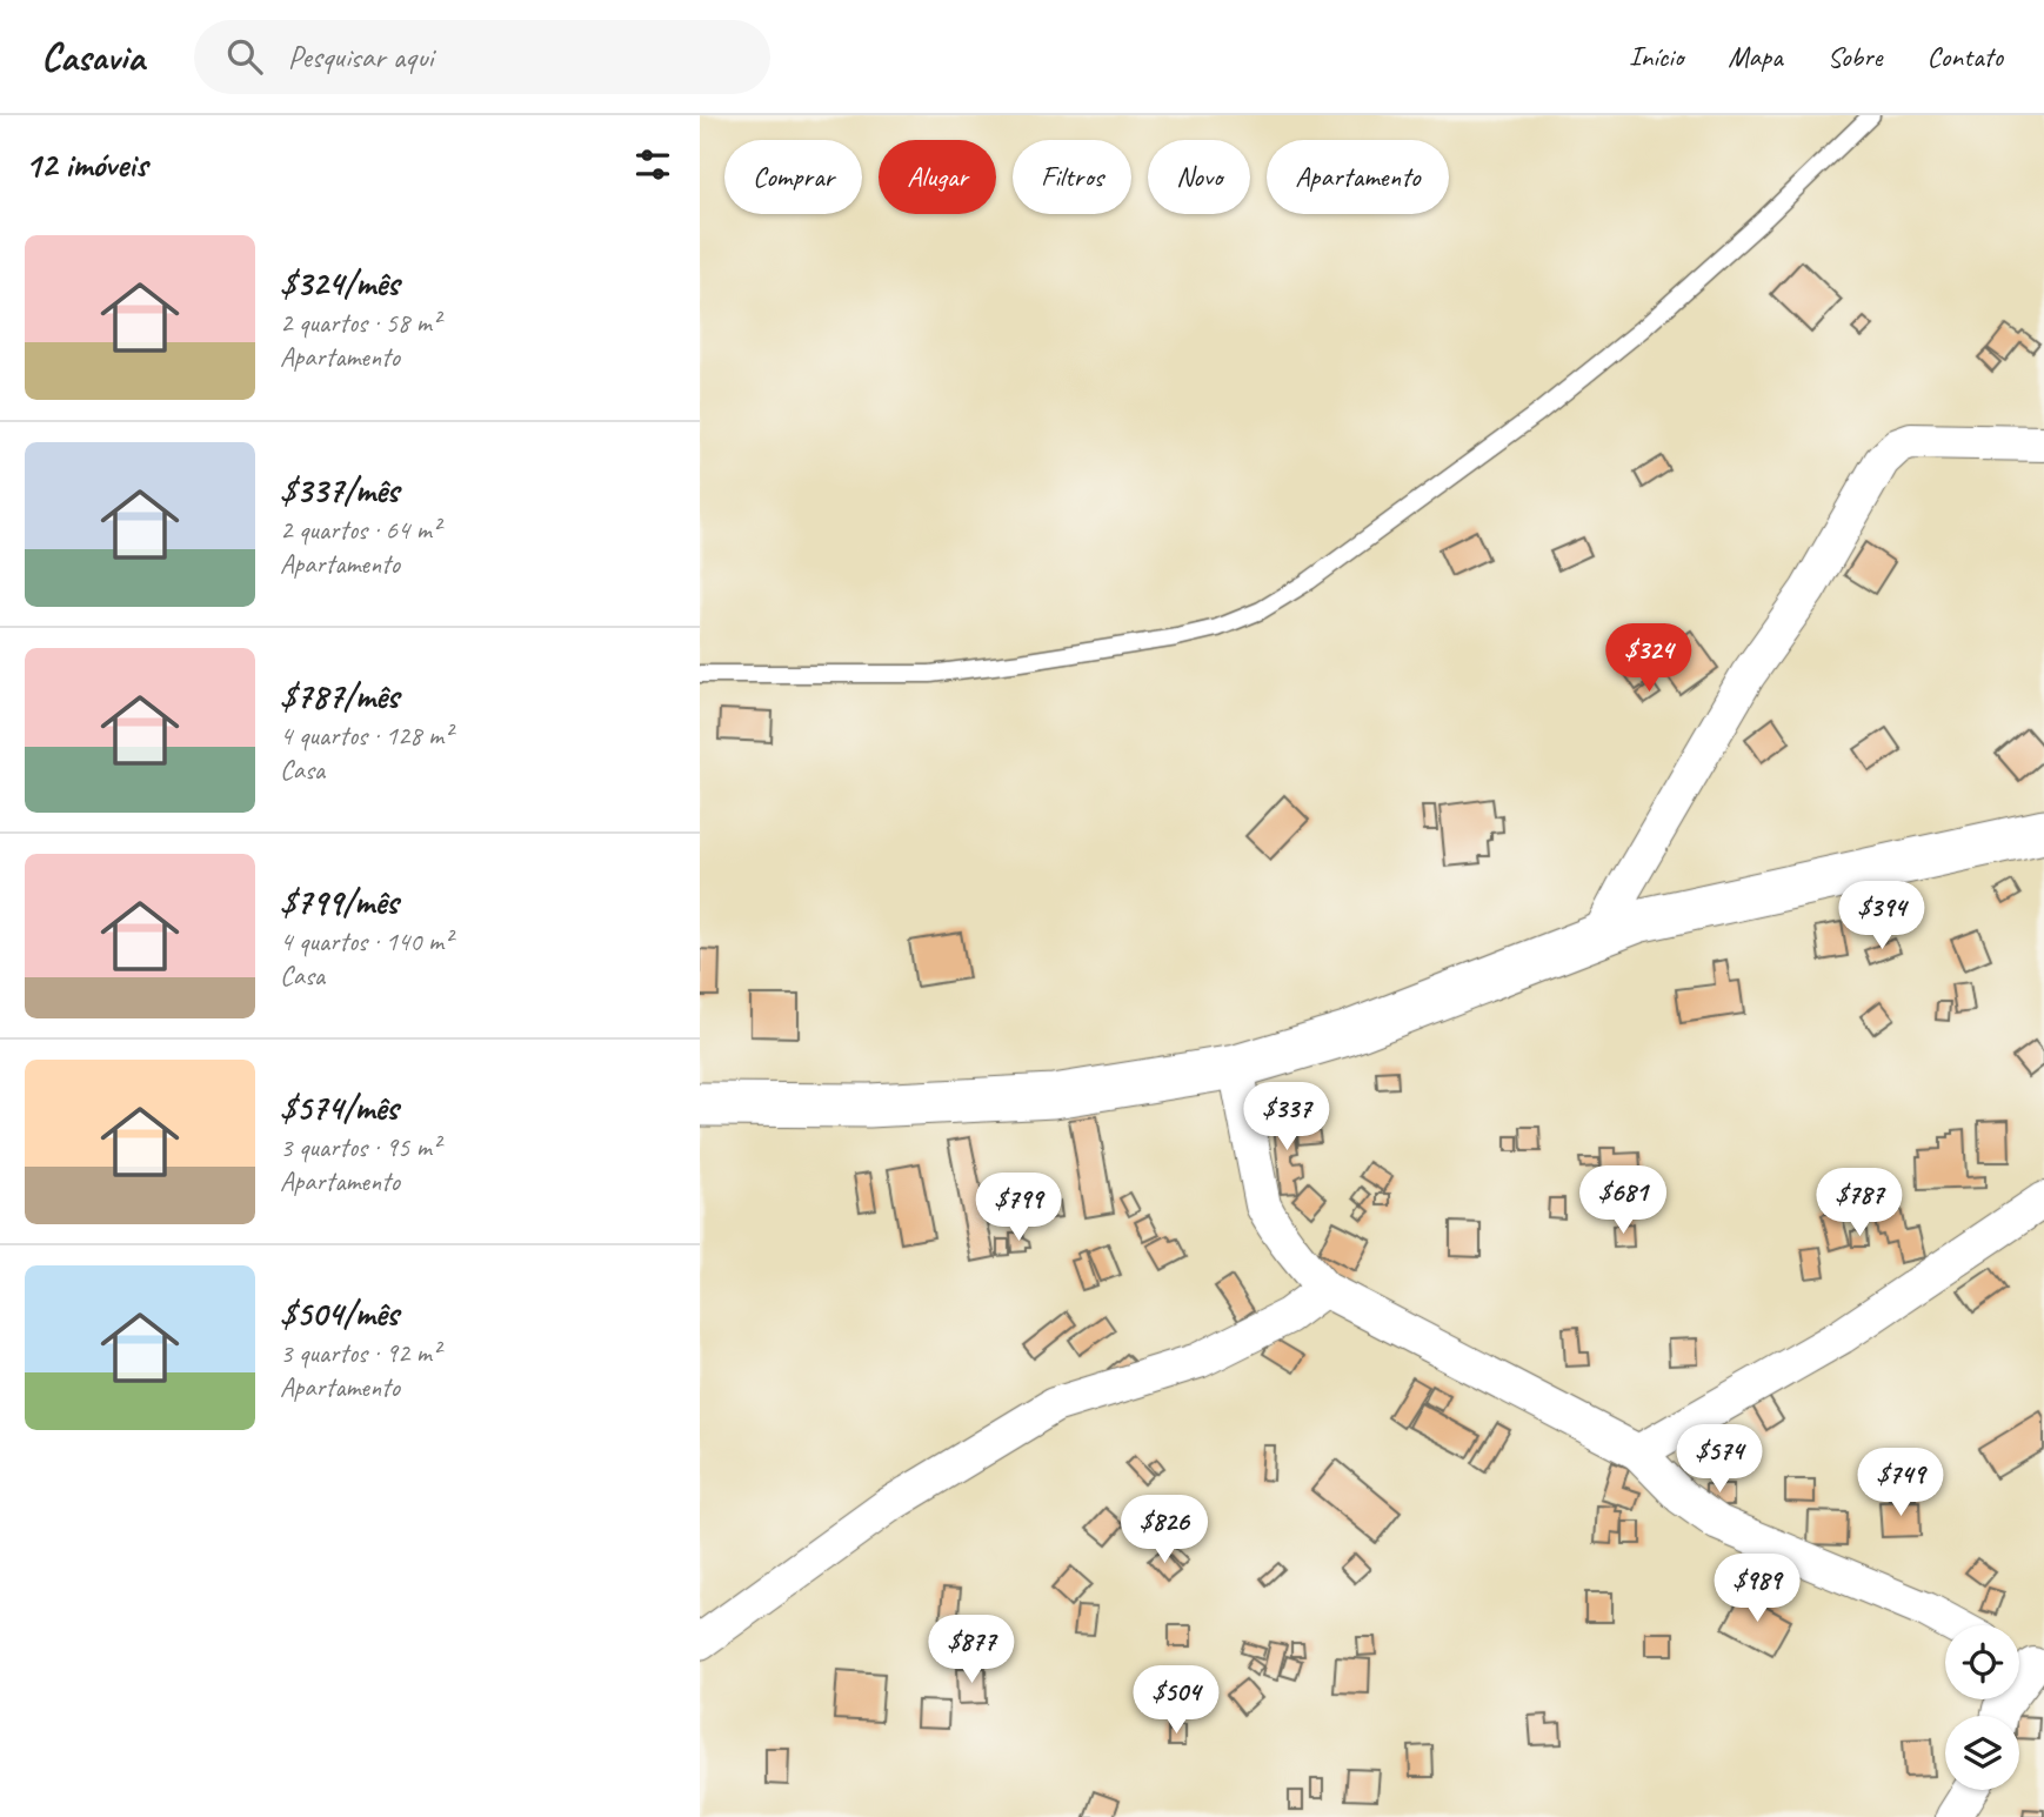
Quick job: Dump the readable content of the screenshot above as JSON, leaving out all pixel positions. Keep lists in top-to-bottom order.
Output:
{
  "page": {
    "header": "Casavia",
    "search": "Pesquisar aqui",
    "nav": [
      "Início",
      "Mapa",
      "Sobre",
      "Contato"
    ],
    "heading": "12 imóveis",
    "chip": [
      "Comprar",
      "Alugar",
      "Filtros",
      "Novo",
      "Apartamento"
    ],
    "list": [
      {
        "name": "$324/mês",
        "note": "2 quartos · 58 m² · Apartamento"
      },
      {
        "name": "$337/mês",
        "note": "2 quartos · 64 m² · Apartamento"
      },
      {
        "name": "$787/mês",
        "note": "4 quartos · 128 m² · Casa"
      },
      {
        "name": "$799/mês",
        "note": "4 quartos · 140 m² · Casa"
      },
      {
        "name": "$574/mês",
        "note": "3 quartos · 95 m² · Apartamento"
      },
      {
        "name": "$504/mês",
        "note": "3 quartos · 92 m² · Apartamento"
      }
    ],
    "price": [
      "$324",
      "$394",
      "$337",
      "$681",
      "$787",
      "$799",
      "$574",
      "$749",
      "$826",
      "$989",
      "$877",
      "$504"
    ]
  }
}
